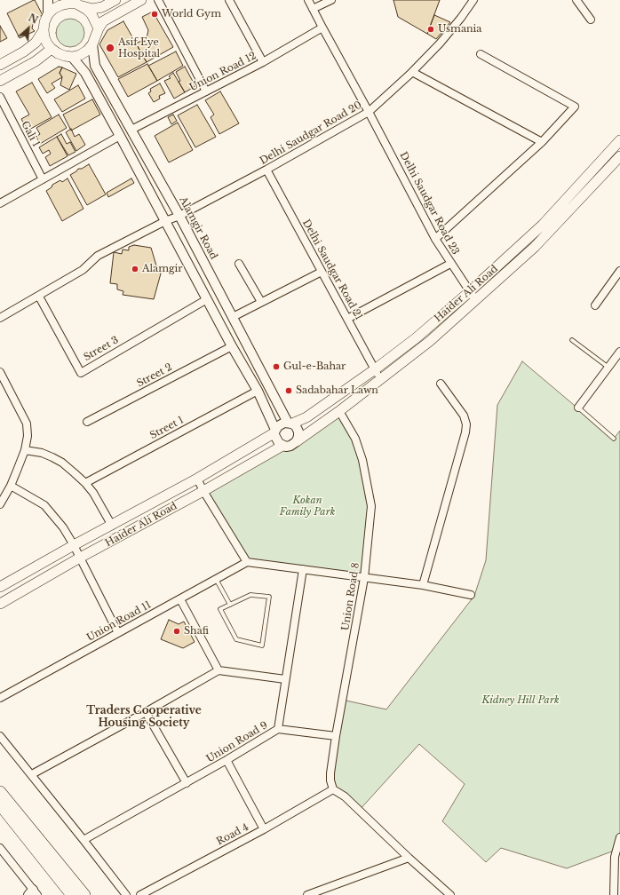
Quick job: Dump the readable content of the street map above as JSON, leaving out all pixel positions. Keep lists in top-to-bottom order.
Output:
{
  "streets": {
    "main road": ["Haider Ali Road"],
    "street": [
      "Union Road 12",
      "Delhi Saudgar Road 20",
      "Gali 1",
      "Delhi Saudgar Road 23",
      "Alamgir Road",
      "Delhi Saudgar Road 21",
      "Street 3",
      "Street 2",
      "Street 1",
      "Union Road 8",
      "Union Road 11",
      "Union Road 9",
      "Road 4"
    ]
  },
  "crossings": [
    ["Union Road 12", "Delhi Saudgar Road 23"],
    ["Union Road 12", "Alamgir Road"],
    ["Delhi Saudgar Road 20", "Delhi Saudgar Road 23"],
    ["Delhi Saudgar Road 20", "Alamgir Road"],
    ["Delhi Saudgar Road 20", "Delhi Saudgar Road 21"],
    ["Delhi Saudgar Road 20", "Street 3"],
    ["Delhi Saudgar Road 23", "Haider Ali Road"],
    ["Alamgir Road", "Haider Ali Road"],
    ["Delhi Saudgar Road 21", "Haider Ali Road"],
    ["Haider Ali Road", "Union Road 8"],
    ["Union Road 8", "Road 4"]
  ],
  "districts": ["Traders Cooperative Housing Society"],
  "parks": ["Kokan Family Park", "Kidney Hill Park"],
  "places": [
    "World Gym",
    "Usmania",
    "Asif Eye Hospital",
    "Alamgir",
    "Gul-e-Bahar",
    "Sadabahar Lawn",
    "Shafi"
  ],
  "north": "top right"
}
